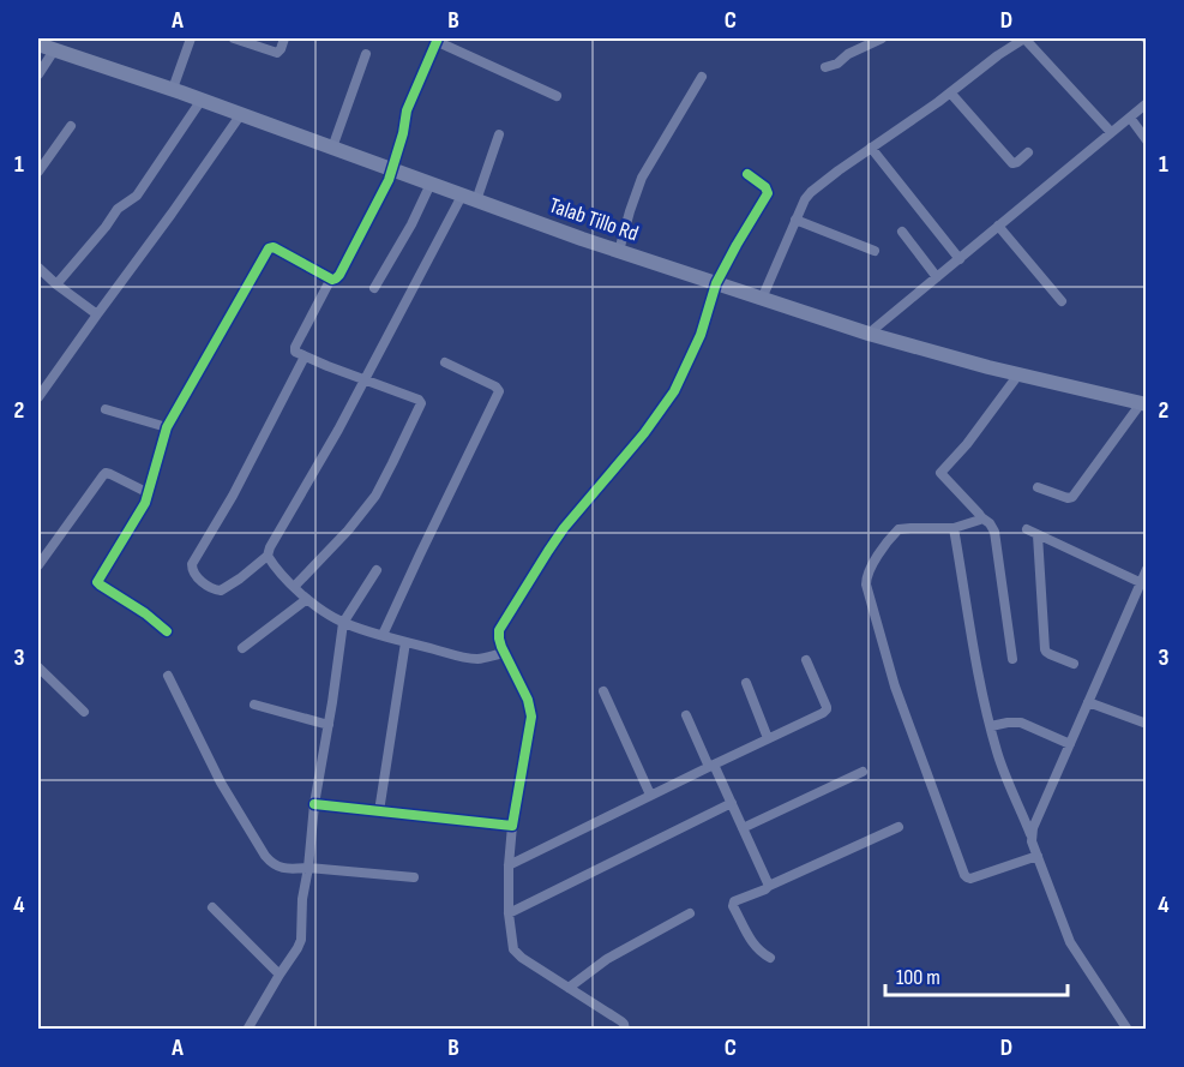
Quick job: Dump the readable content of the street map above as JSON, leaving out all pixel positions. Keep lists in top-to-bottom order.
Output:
{
  "streets": {
    "main road": ["Talab Tillo Rd"]
  },
  "scale_bar": "100 m",
  "grid": {
    "columns": [
      "A",
      "B",
      "C",
      "D"
    ],
    "rows": [
      "1",
      "2",
      "3",
      "4"
    ]
  }
}
